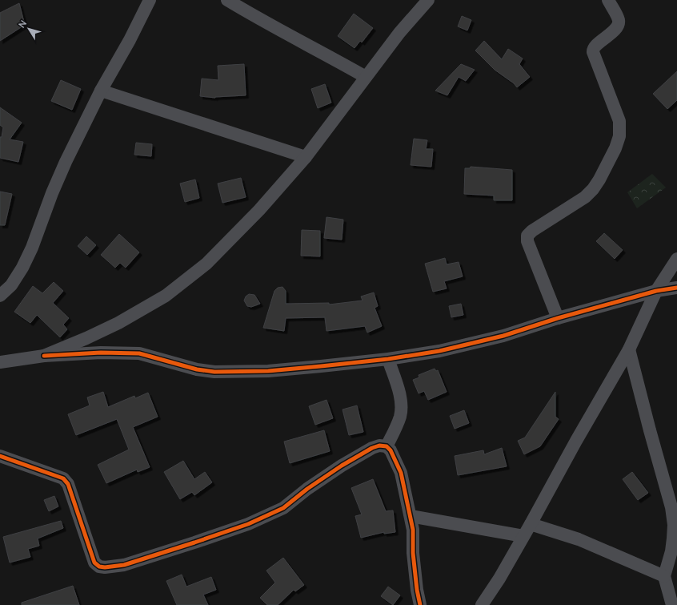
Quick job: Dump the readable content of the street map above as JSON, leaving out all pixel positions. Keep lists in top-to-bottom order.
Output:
{
  "north": "top left"
}
